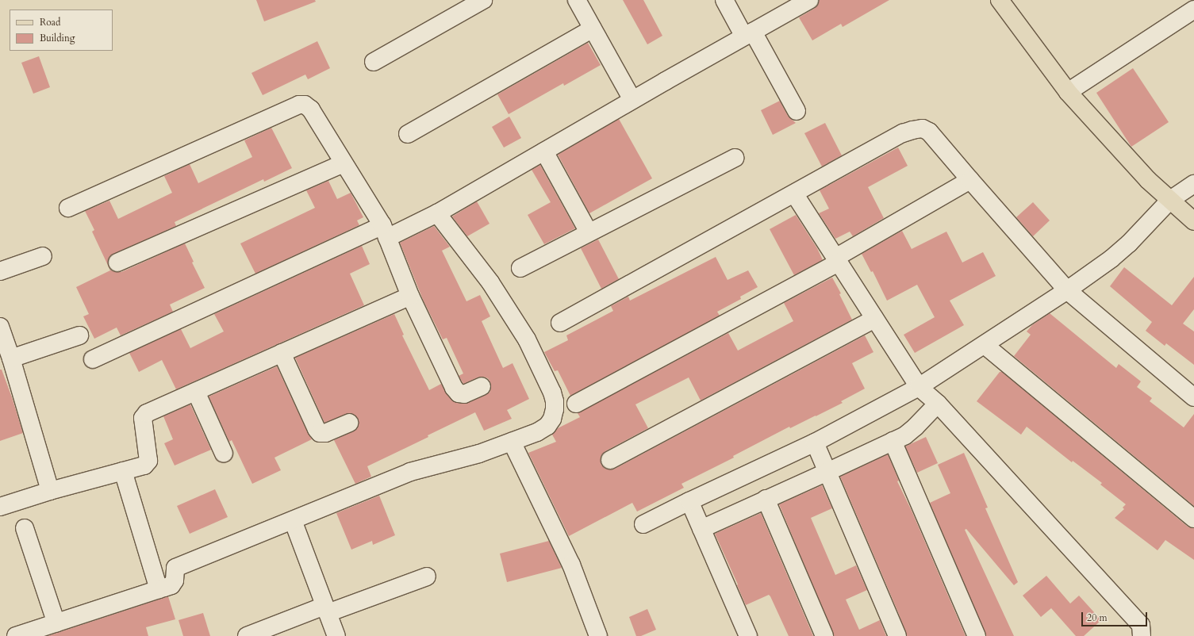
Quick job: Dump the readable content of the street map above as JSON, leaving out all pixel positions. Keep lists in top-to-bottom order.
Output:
{
  "legend": ["Road", "Building"],
  "scale_bar": "20 m"
}
